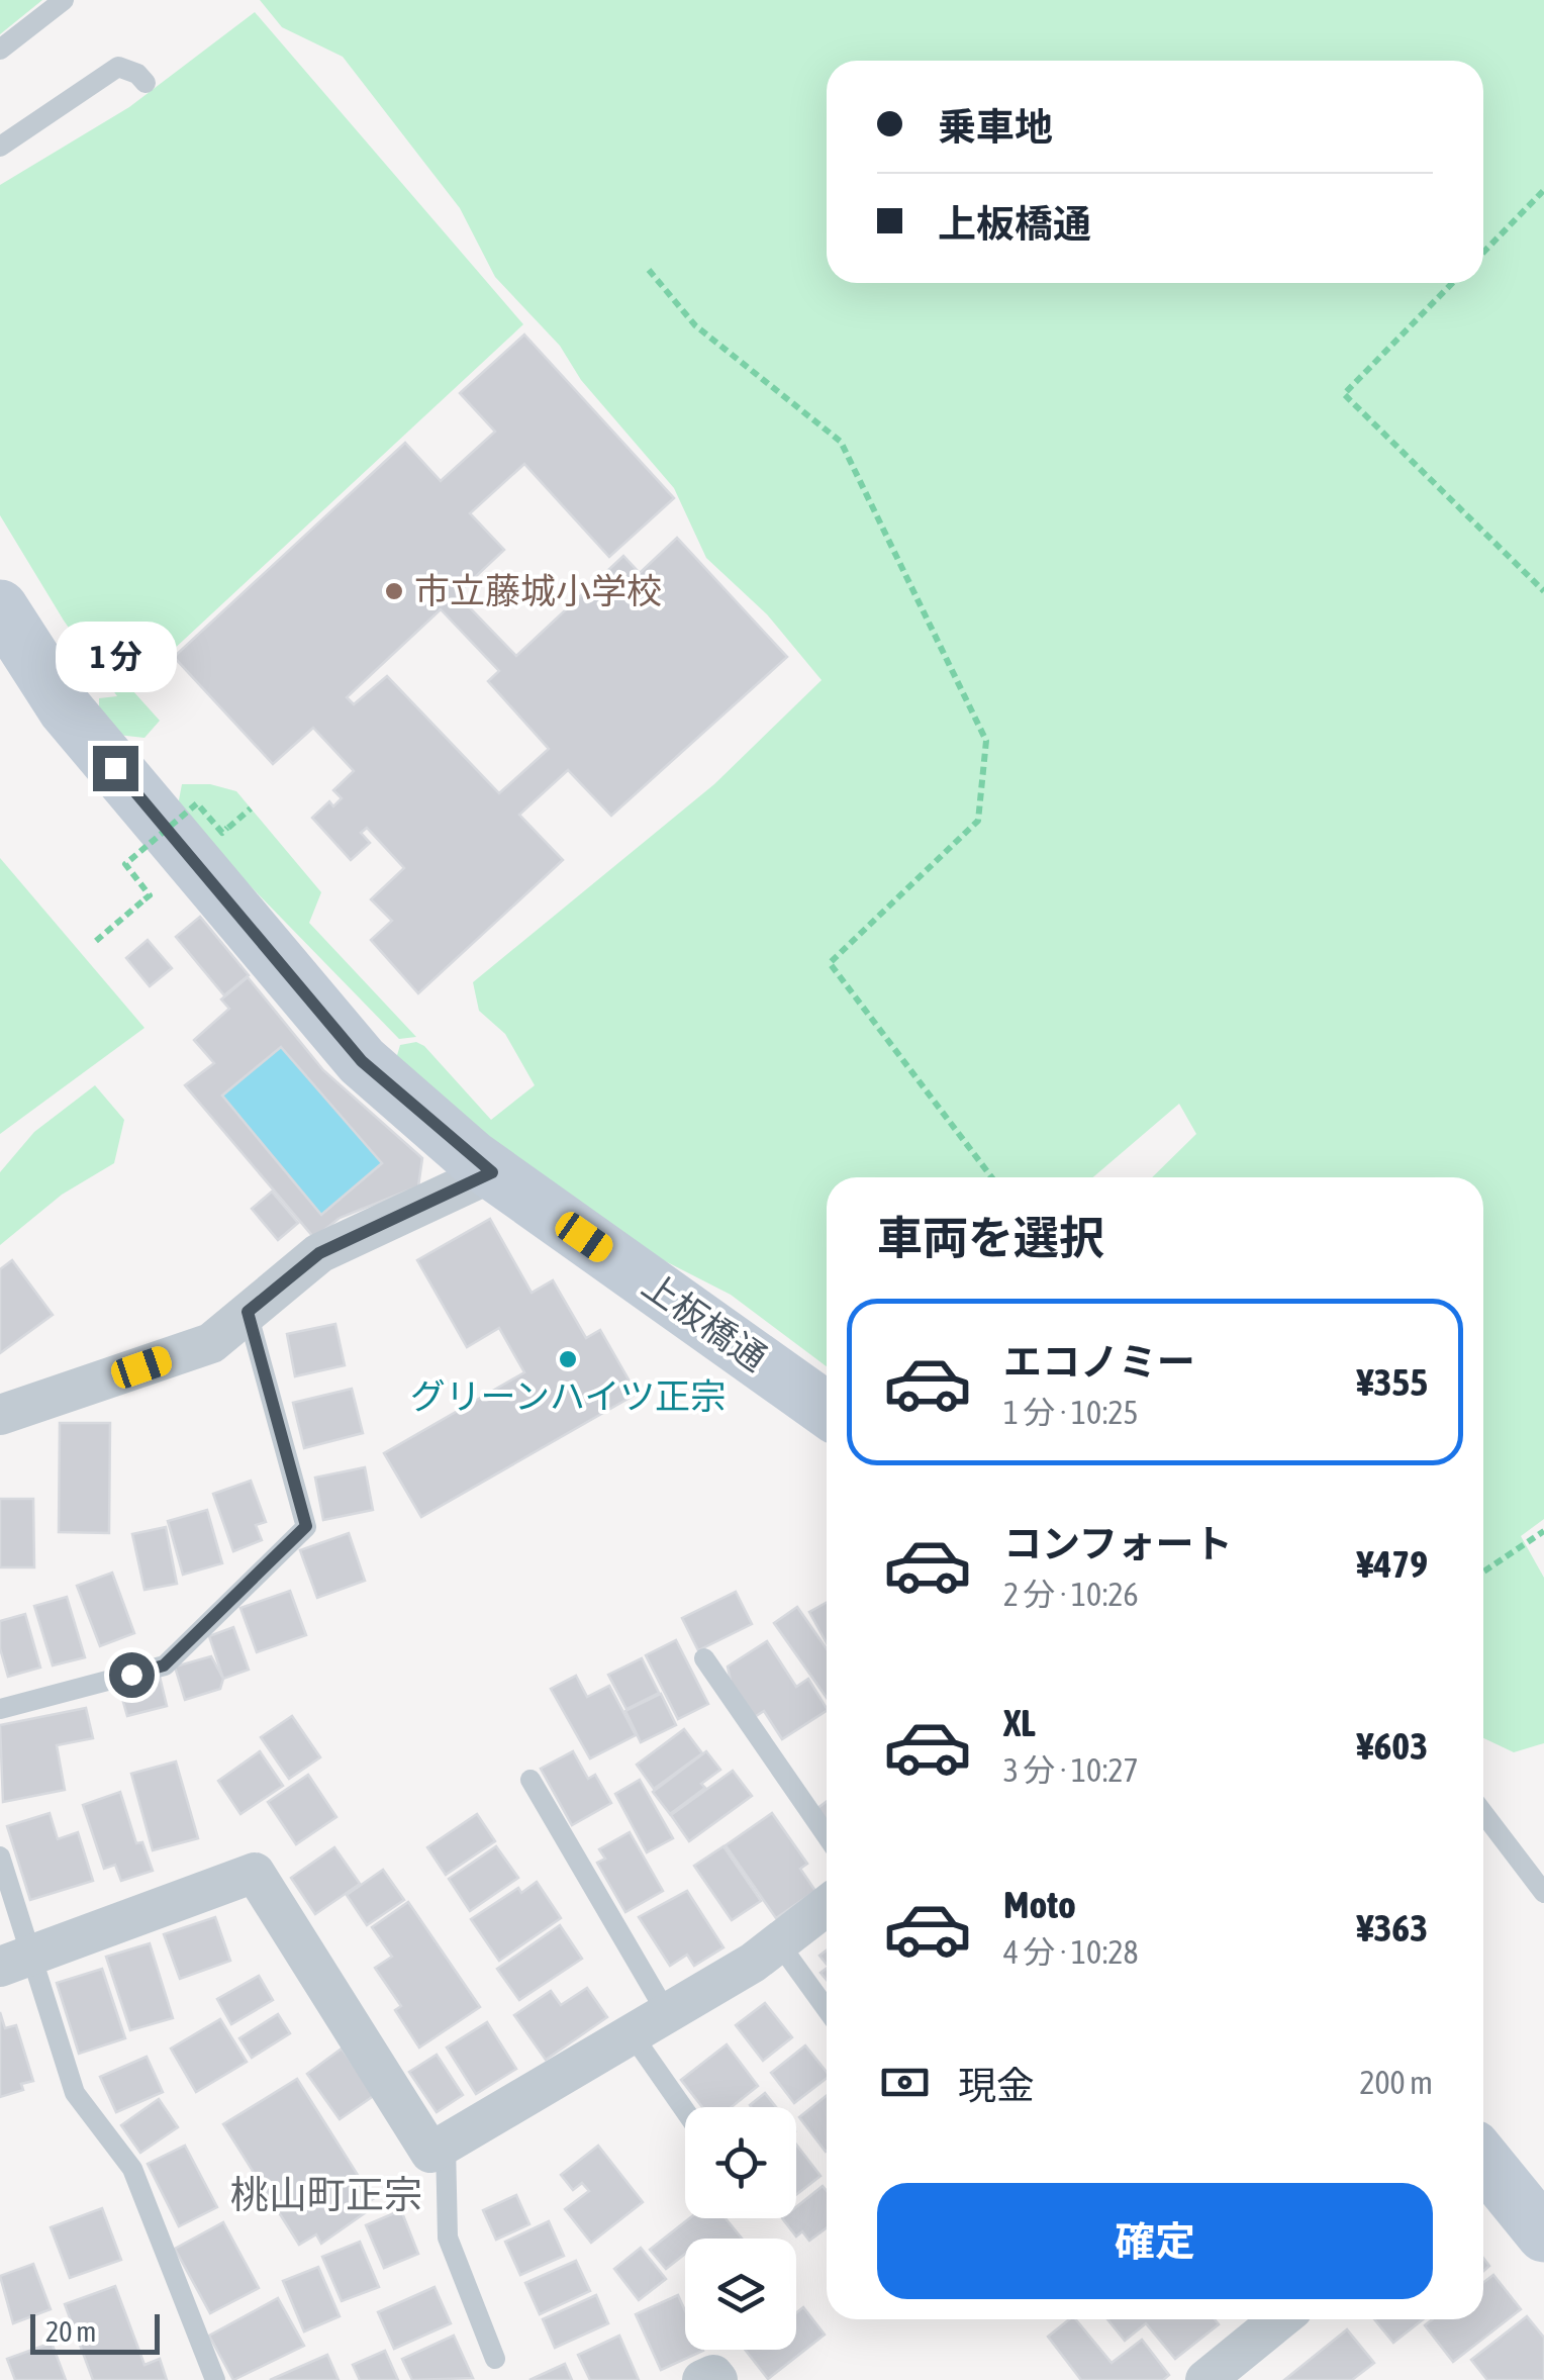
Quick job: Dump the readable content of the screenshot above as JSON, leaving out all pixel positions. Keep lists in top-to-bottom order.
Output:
{
  "streets": {
    "street": ["上板橋通"]
  },
  "districts": ["桃山町正宗"],
  "places": ["市立藤城小学校", "グリーンハイツ正宗"],
  "scale_bar": "20 m",
  "page": {
    "banner": ["乗車地", "上板橋通"],
    "bubble": "1 分",
    "heading": "車両を選択",
    "list": [
      {
        "name": "エコノミー",
        "note": "1 分 · 10:25",
        "value": "¥355"
      },
      {
        "name": "コンフォート",
        "note": "2 分 · 10:26",
        "value": "¥479"
      },
      {
        "name": "XL",
        "note": "3 分 · 10:27",
        "value": "¥603"
      },
      {
        "name": "Moto",
        "note": "4 分 · 10:28",
        "value": "¥363"
      }
    ],
    "pay": ["現金", "200 m"],
    "buttons": "確定",
    "scale": "20 m"
  }
}
